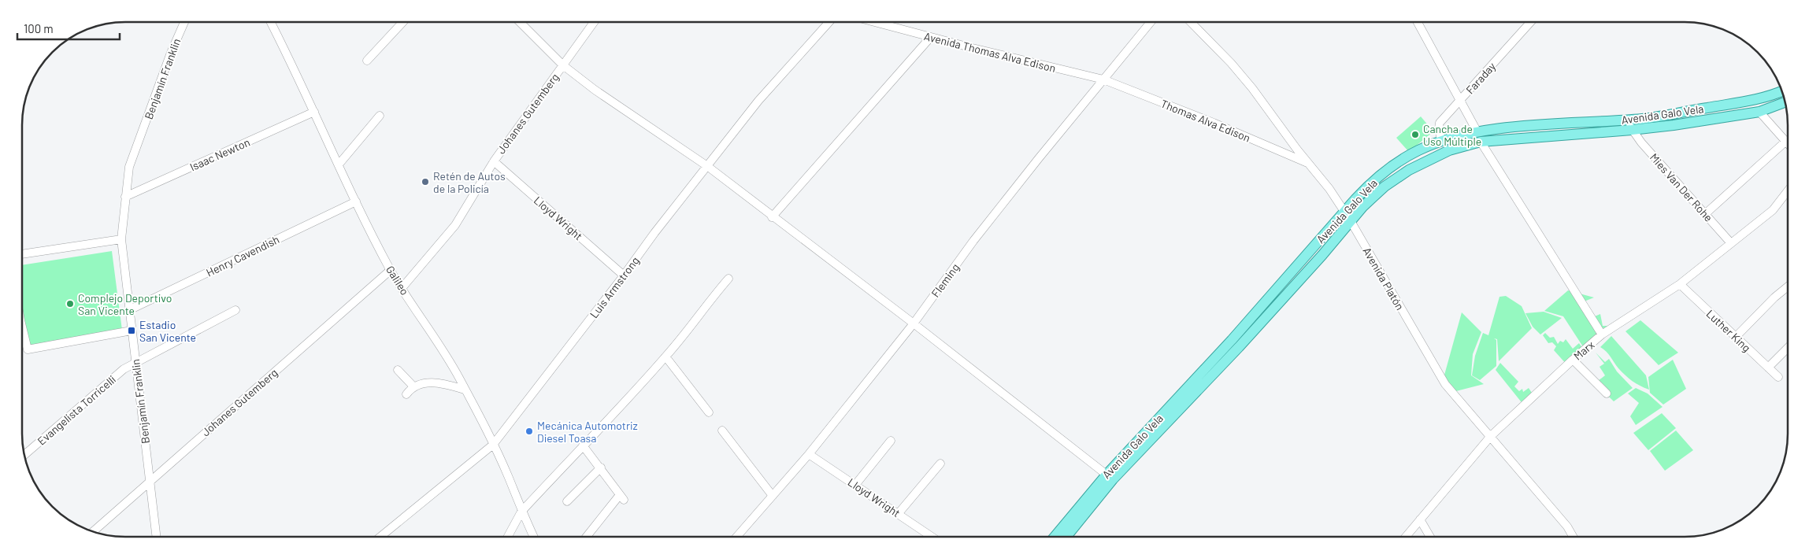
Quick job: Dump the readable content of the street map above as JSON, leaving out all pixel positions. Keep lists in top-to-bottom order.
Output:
{
  "streets": {
    "main road": ["Avenida Galo Vela"],
    "street": [
      "Avenida Thomas Alva Edison",
      "Faraday",
      "Benjamín Franklin",
      "Johanes Gutemberg",
      "Thomas Alva Edison",
      "Isaac Newton",
      "Mies Van Der Rohe",
      "Lloyd Wright",
      "Henry Cavendish",
      "Avenida Platón",
      "Galileo",
      "Fleming",
      "Luis Armstrong",
      "Luther King",
      "Marx",
      "Evangelista Torricelli"
    ]
  },
  "crossings": [
    ["Avenida Thomas Alva Edison", "Thomas Alva Edison"],
    ["Avenida Thomas Alva Edison", "Fleming"],
    ["Faraday", "Avenida Galo Vela"],
    ["Benjamín Franklin", "Johanes Gutemberg"],
    ["Benjamín Franklin", "Isaac Newton"],
    ["Benjamín Franklin", "Henry Cavendish"],
    ["Benjamín Franklin", "Evangelista Torricelli"],
    ["Johanes Gutemberg", "Lloyd Wright"],
    ["Johanes Gutemberg", "Galileo"],
    ["Avenida Galo Vela", "Mies Van Der Rohe"],
    ["Avenida Galo Vela", "Avenida Platón"],
    ["Thomas Alva Edison", "Avenida Platón"],
    ["Thomas Alva Edison", "Fleming"],
    ["Isaac Newton", "Galileo"],
    ["Mies Van Der Rohe", "Marx"],
    ["Lloyd Wright", "Fleming"],
    ["Lloyd Wright", "Luis Armstrong"],
    ["Henry Cavendish", "Galileo"],
    ["Avenida Platón", "Marx"],
    ["Galileo", "Luis Armstrong"],
    ["Luther King", "Marx"]
  ],
  "places": {
    "other": [
      "Cancha de Uso Múltiple",
      "Retén de Autos de la Policía",
      "Complejo Deportivo San Vicente",
      "Mecánica Automotriz Diesel Toasa"
    ],
    "transit": ["Estadio San Vicente"]
  },
  "scale_bar": "100 m"
}
